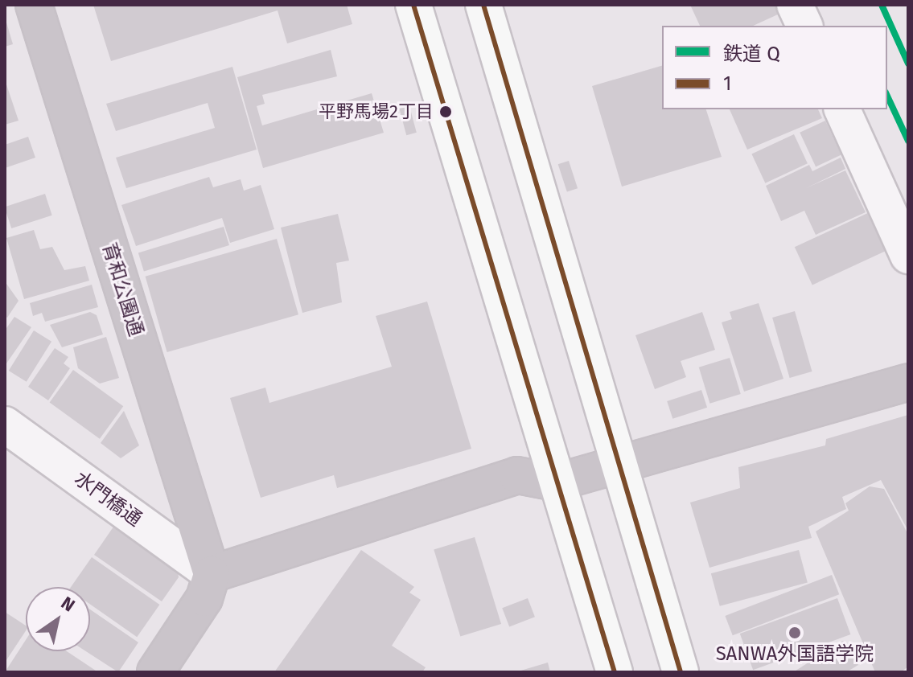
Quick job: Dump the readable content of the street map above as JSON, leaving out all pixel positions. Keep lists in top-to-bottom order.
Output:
{
  "streets": {
    "street": ["育和公園通", "水門橋通"]
  },
  "crossings": [
    ["育和公園通", "水門橋通"]
  ],
  "places": ["平野馬場2丁目", "SANWA外国語学院"],
  "lines": ["rail line Q", "transit line 1"],
  "legend": ["鉄道 Q", "1"],
  "north": "top right"
}
